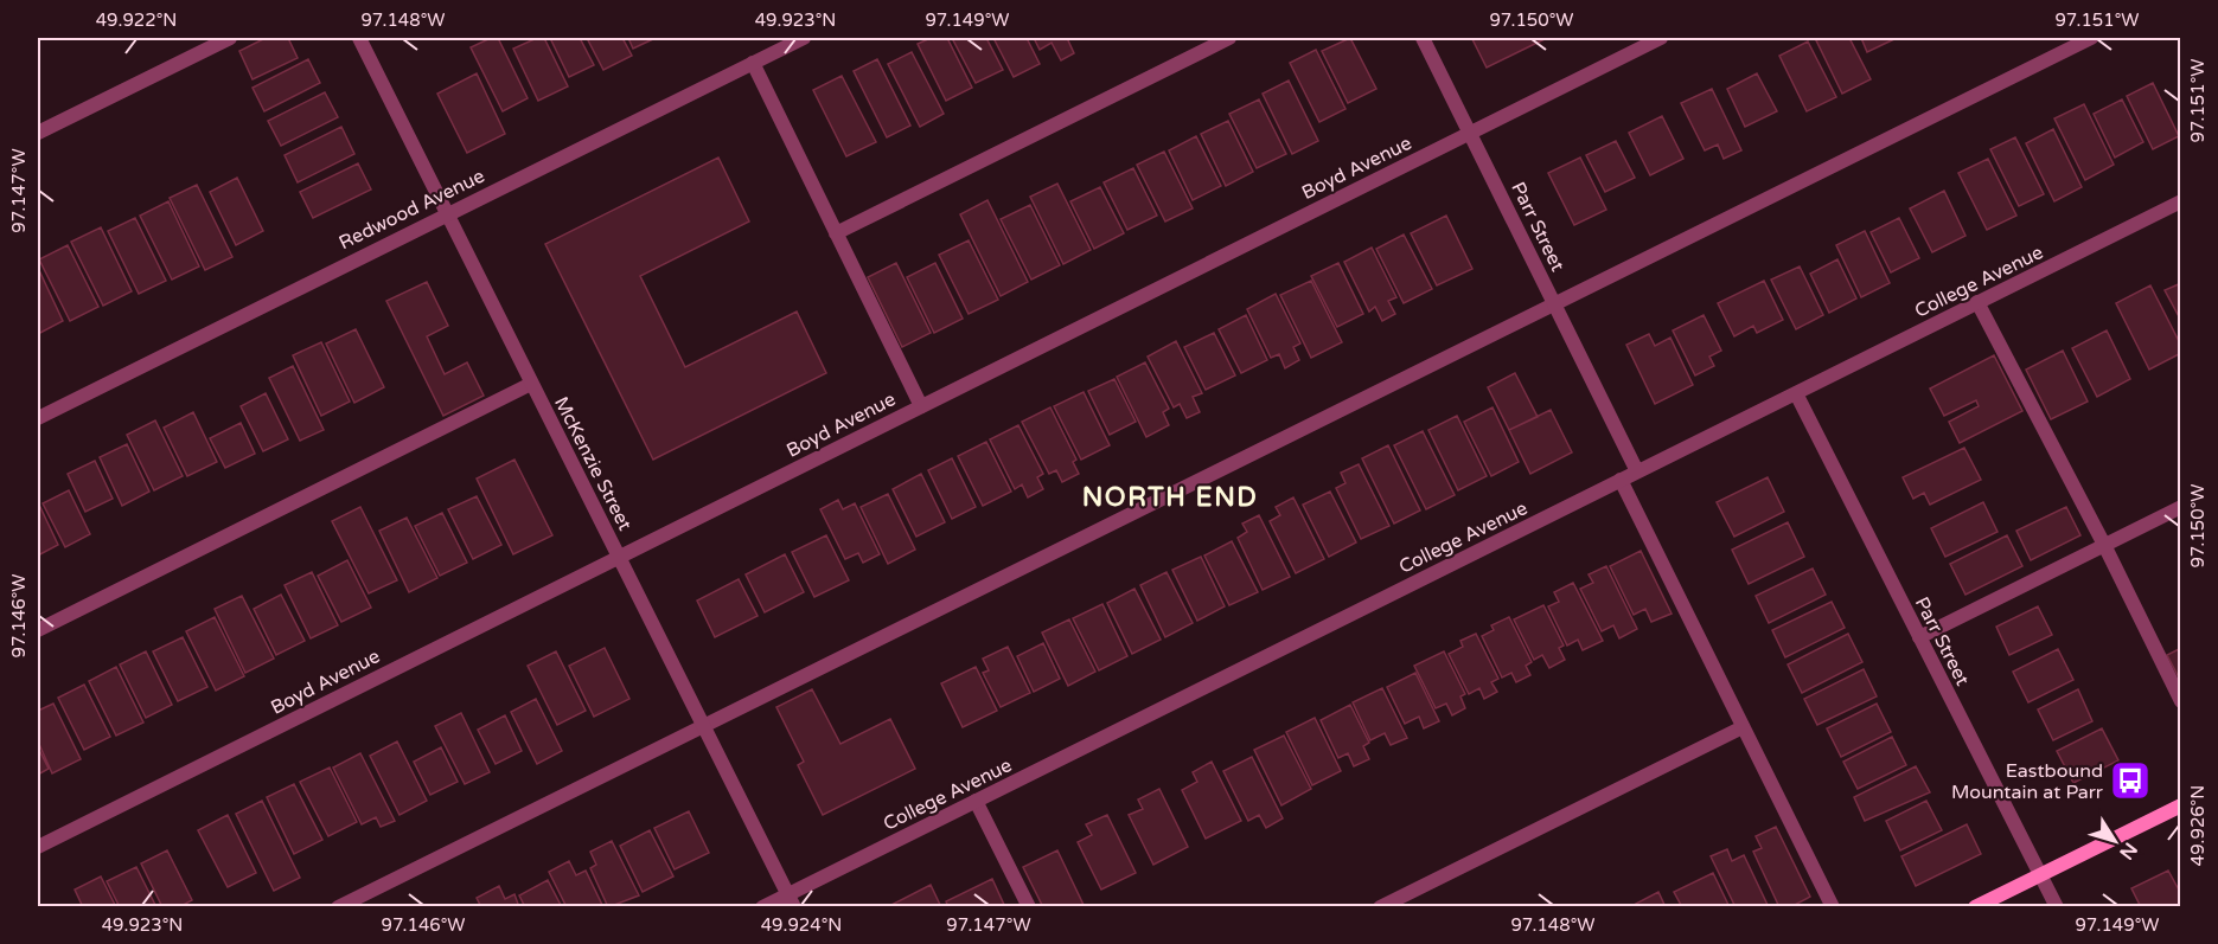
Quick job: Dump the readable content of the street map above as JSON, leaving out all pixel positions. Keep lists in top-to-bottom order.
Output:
{
  "streets": {
    "street": [
      "Boyd Avenue",
      "Redwood Avenue",
      "Parr Street",
      "College Avenue",
      "McKenzie Street"
    ]
  },
  "crossings": [
    ["Boyd Avenue", "Parr Street"],
    ["Boyd Avenue", "McKenzie Street"],
    ["Redwood Avenue", "McKenzie Street"],
    ["Parr Street", "College Avenue"],
    ["College Avenue", "McKenzie Street"]
  ],
  "districts": ["NORTH END"],
  "places": {
    "bus stop": ["Eastbound Mountain at Parr"]
  },
  "north": "bottom right",
  "coordinates": [
    "49.922°N",
    "97.148°W",
    "49.923°N",
    "97.149°W",
    "97.150°W",
    "97.151°W",
    "97.147°W",
    "97.146°W",
    "49.926°N",
    "49.924°N"
  ]
}
